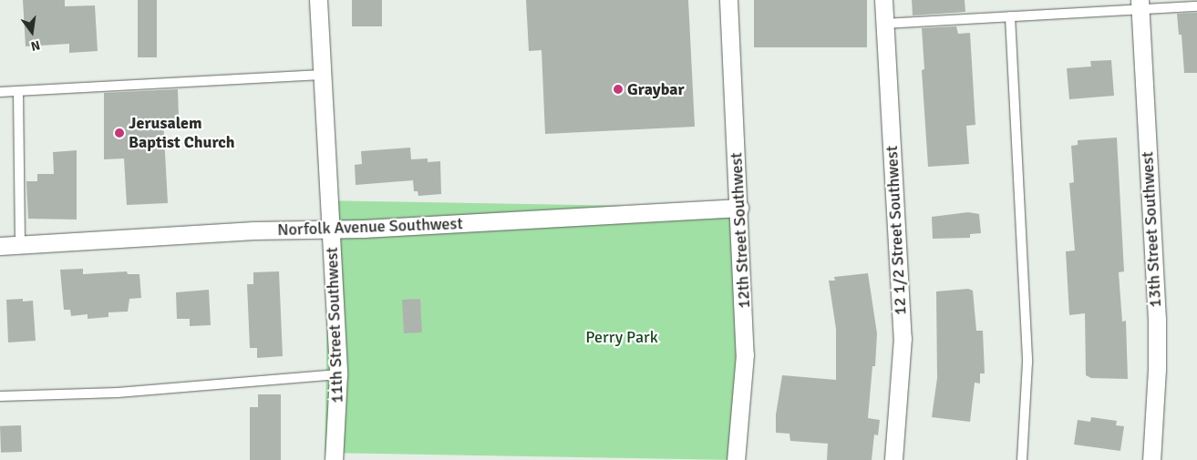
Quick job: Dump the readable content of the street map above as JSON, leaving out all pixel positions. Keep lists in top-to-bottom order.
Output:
{
  "streets": {
    "street": [
      "Norfolk Avenue Southwest",
      "13th Street Southwest",
      "12th Street Southwest",
      "12 1/2 Street Southwest",
      "11th Street Southwest"
    ]
  },
  "crossings": [
    ["Norfolk Avenue Southwest", "12th Street Southwest"],
    ["Norfolk Avenue Southwest", "11th Street Southwest"]
  ],
  "parks": ["Perry Park"],
  "places": ["Graybar", "Jerusalem Baptist Church"],
  "north": "bottom"
}
